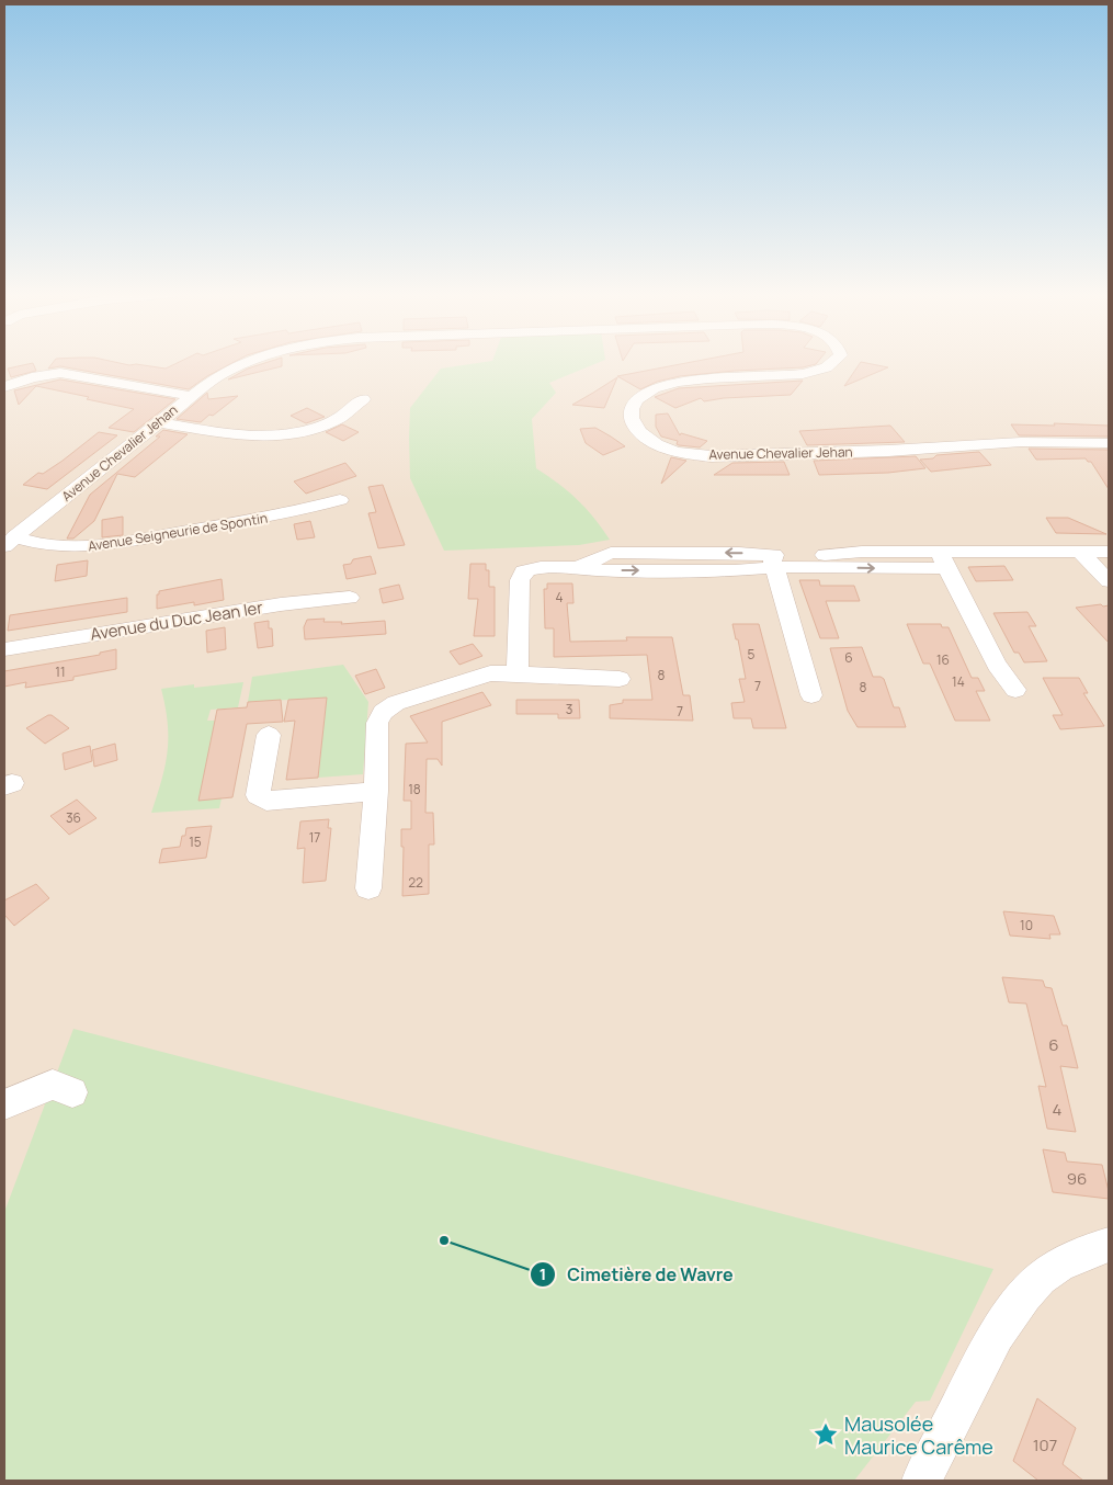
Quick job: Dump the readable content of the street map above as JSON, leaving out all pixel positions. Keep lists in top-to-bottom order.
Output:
{
  "streets": {
    "street": ["Avenue Chevalier Jehan", "Avenue Seigneurie de Spontin", "Avenue du Duc Jean Ier"]
  },
  "crossings": [
    ["Avenue Chevalier Jehan", "Avenue Seigneurie de Spontin"]
  ],
  "places": {
    "other": ["Cimetière de Wavre"],
    "place": ["Mausolée Maurice Carême"]
  },
  "house_numbers": [
    "4",
    "5",
    "6",
    "16",
    "11",
    "8",
    "14",
    "7",
    "8",
    "3",
    "7",
    "18",
    "36",
    "17",
    "15",
    "22",
    "10",
    "6",
    "4",
    "96",
    "107"
  ]
}
